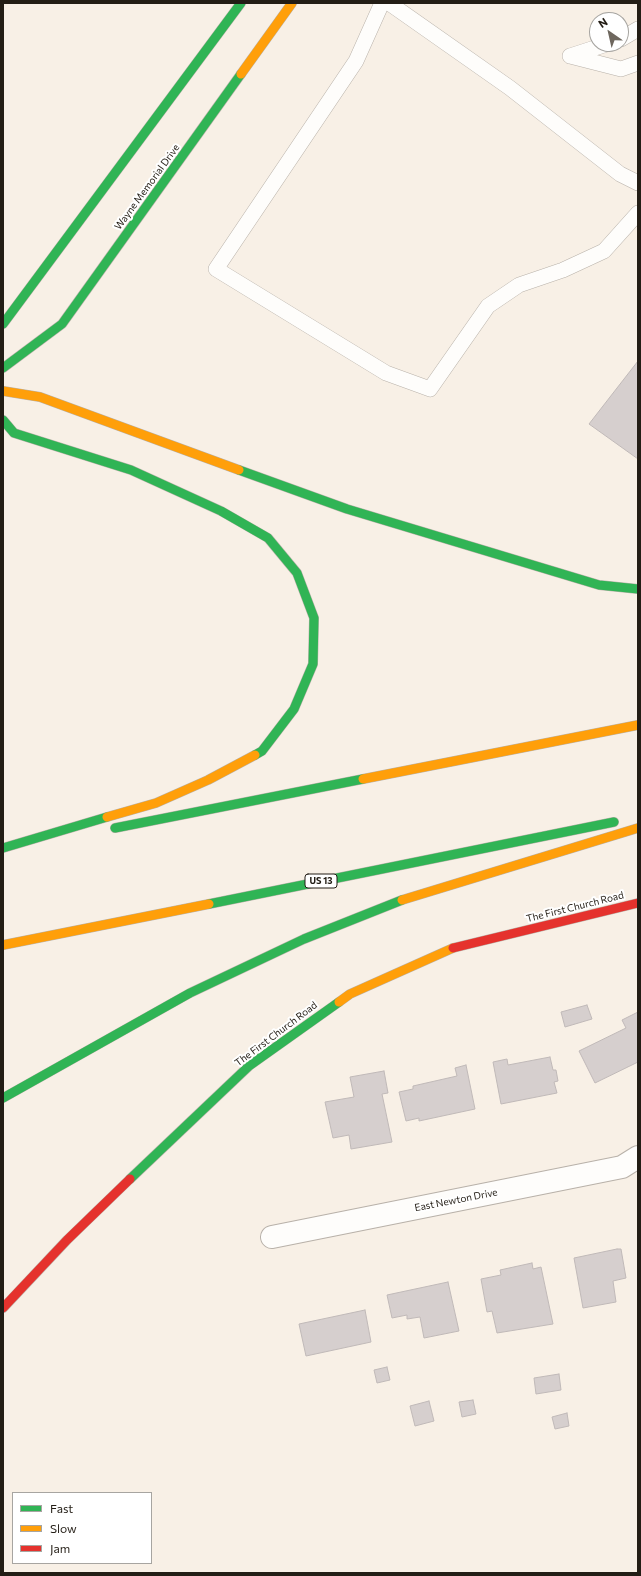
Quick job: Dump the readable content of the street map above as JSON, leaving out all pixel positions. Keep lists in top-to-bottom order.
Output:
{
  "streets": {
    "main road": ["Wayne Memorial Drive", "US 13", "The First Church Road"],
    "street": ["East Newton Drive"]
  },
  "legend": ["Fast", "Slow", "Jam"],
  "north": "top left"
}
